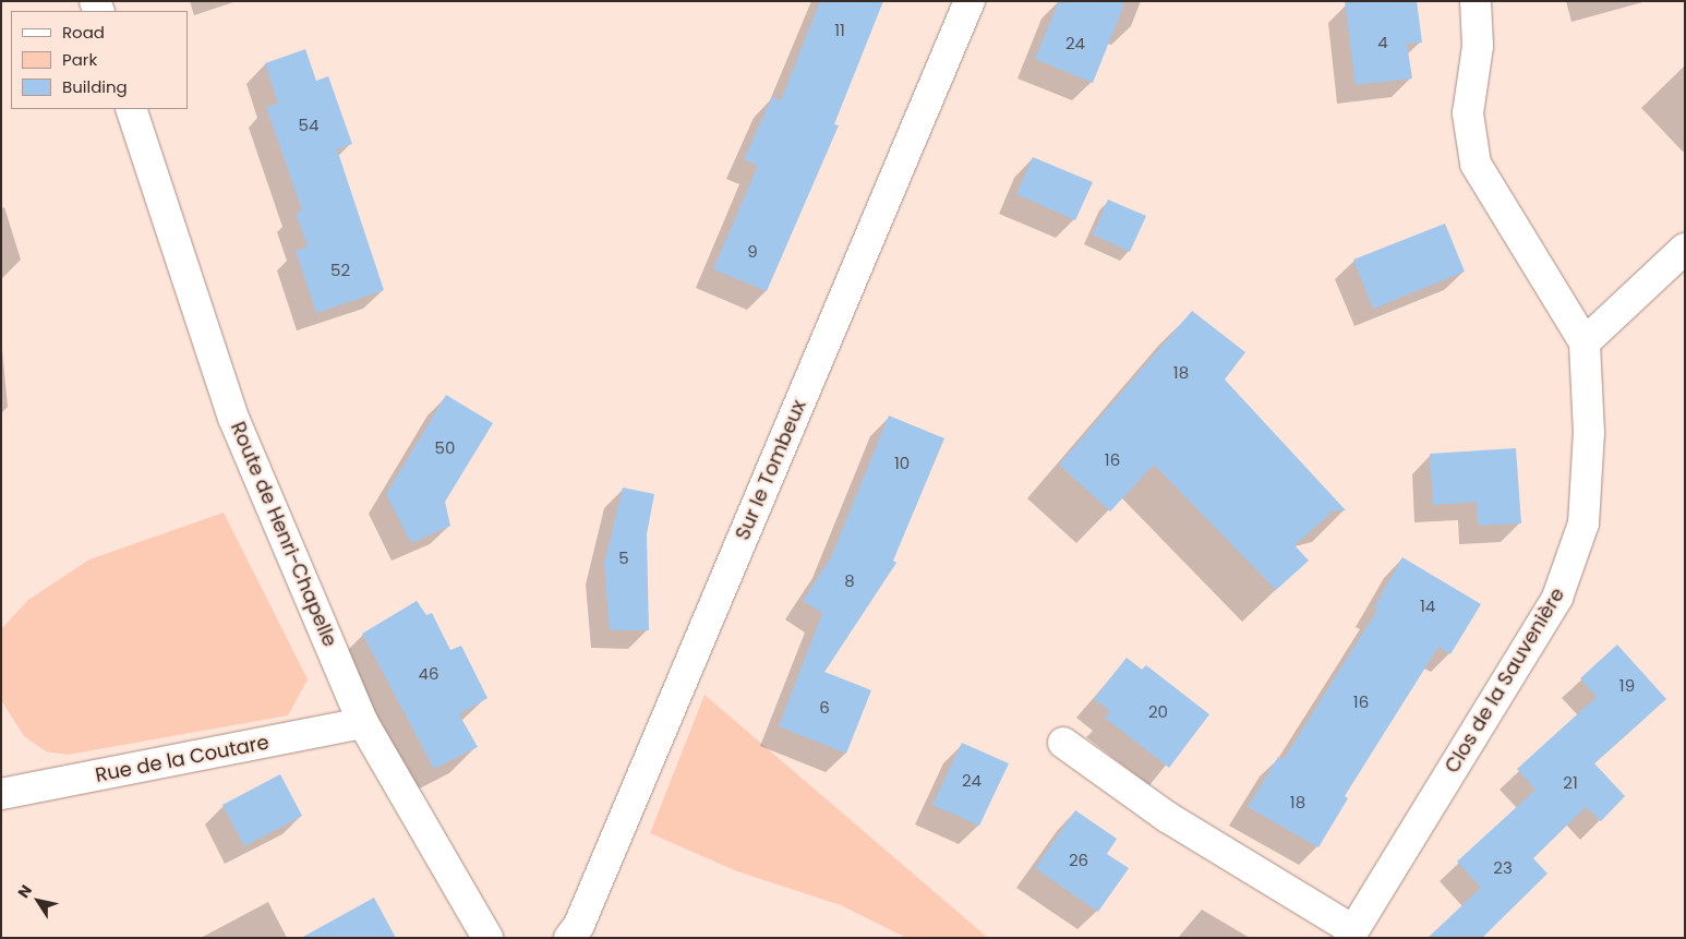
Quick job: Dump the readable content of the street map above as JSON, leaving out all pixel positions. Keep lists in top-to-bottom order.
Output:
{
  "streets": {
    "street": [
      "Sur le Tombeux",
      "Route de Henri-Chapelle",
      "Clos de la Sauvenière",
      "Rue de la Coutare"
    ]
  },
  "crossings": [
    ["Route de Henri-Chapelle", "Rue de la Coutare"]
  ],
  "house_numbers": [
    "11",
    "4",
    "24",
    "54",
    "9",
    "52",
    "18",
    "50",
    "16",
    "10",
    "5",
    "8",
    "14",
    "46",
    "19",
    "16",
    "6",
    "20",
    "24",
    "21",
    "18",
    "26",
    "23"
  ],
  "legend": ["Road", "Park", "Building"],
  "north": "top left"
}
